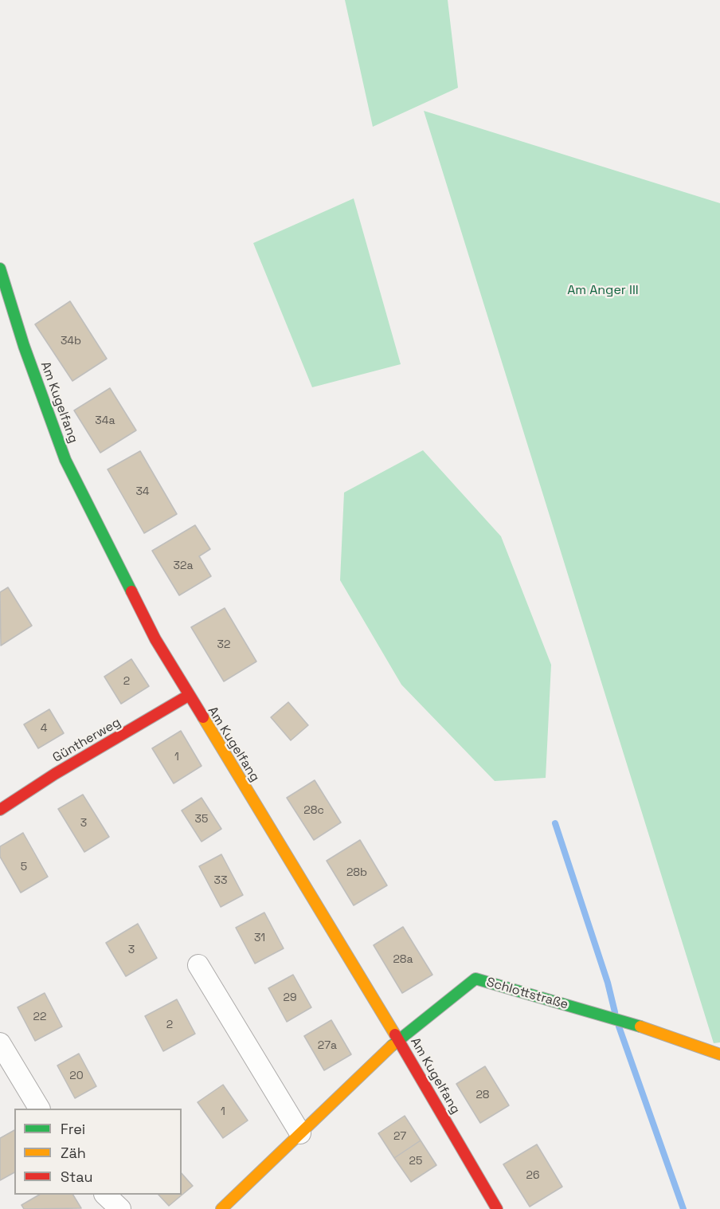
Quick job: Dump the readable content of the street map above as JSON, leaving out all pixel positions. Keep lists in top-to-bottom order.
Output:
{
  "streets": {
    "street": ["Am Kugelfang", "Güntherweg", "Schlottstraße"]
  },
  "crossings": [
    ["Am Kugelfang", "Güntherweg"],
    ["Am Kugelfang", "Schlottstraße"]
  ],
  "parks": ["Am Anger III"],
  "house_numbers": [
    "34b",
    "34a",
    "34",
    "32a",
    "32",
    "2",
    "4",
    "1",
    "28c",
    "35",
    "3",
    "5",
    "28b",
    "33",
    "31",
    "3",
    "28a",
    "29",
    "22",
    "2",
    "27a",
    "20",
    "28",
    "1",
    "27",
    "25",
    "26"
  ],
  "legend": ["Frei", "Zäh", "Stau"]
}
